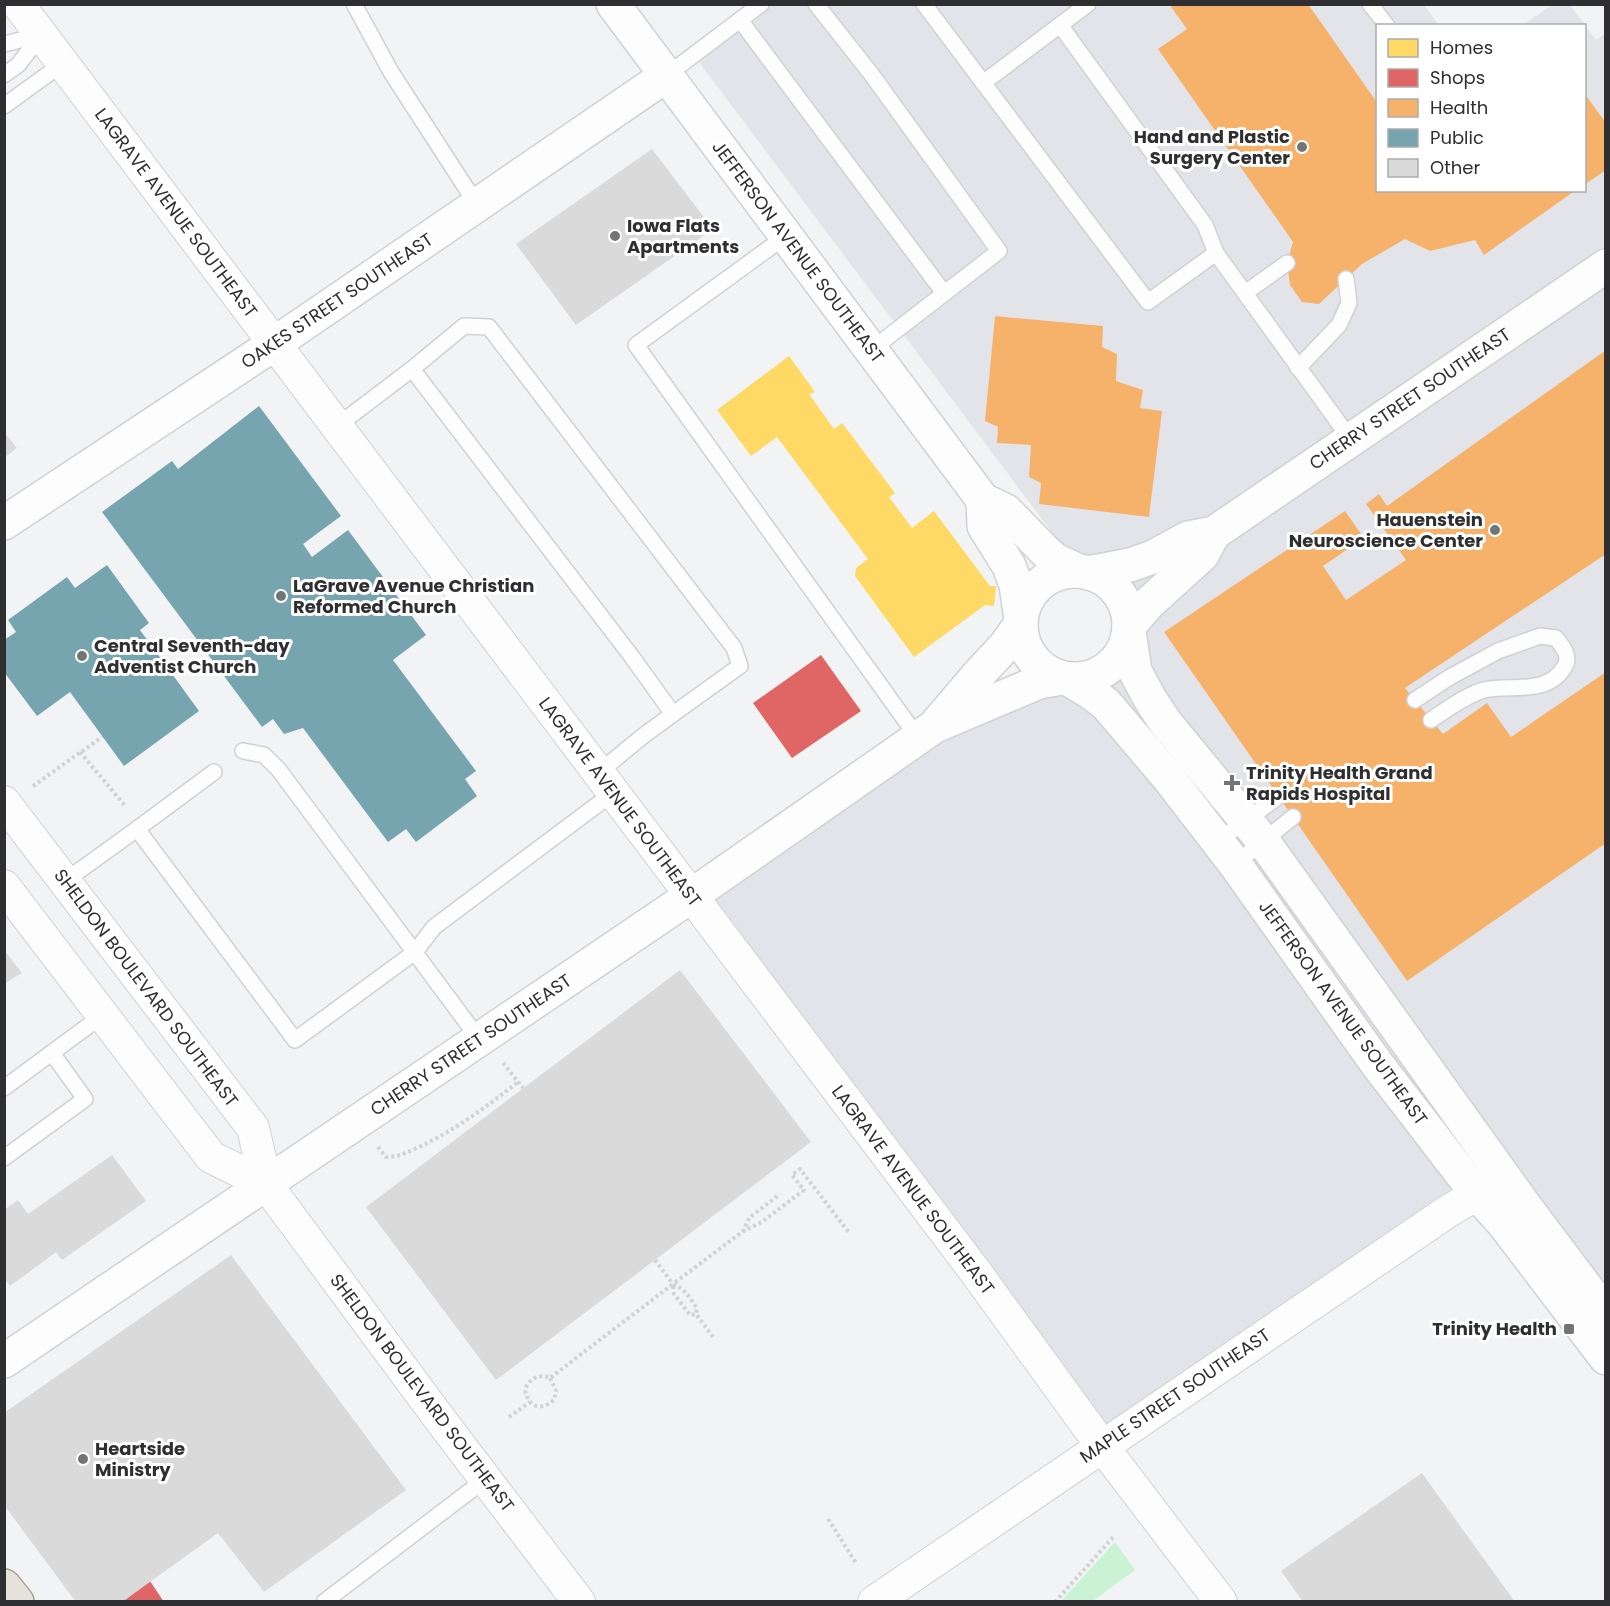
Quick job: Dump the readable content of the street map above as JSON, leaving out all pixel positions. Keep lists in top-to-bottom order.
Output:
{
  "streets": {
    "street": [
      "LAGRAVE AVENUE SOUTHEAST",
      "JEFFERSON AVENUE SOUTHEAST",
      "OAKES STREET SOUTHEAST",
      "CHERRY STREET SOUTHEAST",
      "SHELDON BOULEVARD SOUTHEAST",
      "MAPLE STREET SOUTHEAST"
    ]
  },
  "crossings": [
    ["LAGRAVE AVENUE SOUTHEAST", "OAKES STREET SOUTHEAST"],
    ["LAGRAVE AVENUE SOUTHEAST", "CHERRY STREET SOUTHEAST"],
    ["LAGRAVE AVENUE SOUTHEAST", "MAPLE STREET SOUTHEAST"],
    ["JEFFERSON AVENUE SOUTHEAST", "OAKES STREET SOUTHEAST"],
    ["JEFFERSON AVENUE SOUTHEAST", "CHERRY STREET SOUTHEAST"],
    ["JEFFERSON AVENUE SOUTHEAST", "MAPLE STREET SOUTHEAST"],
    ["CHERRY STREET SOUTHEAST", "SHELDON BOULEVARD SOUTHEAST"]
  ],
  "places": {
    "other": [
      "Hand and Plastic Surgery Center",
      "Iowa Flats Apartments",
      "Hauenstein Neuroscience Center",
      "LaGrave Avenue Christian Reformed Church",
      "Central Seventh-day Adventist Church",
      "Heartside Ministry"
    ],
    "health": ["Trinity Health Grand Rapids Hospital"],
    "transit": ["Trinity Health"]
  },
  "legend": [
    "Homes",
    "Shops",
    "Health",
    "Public",
    "Other"
  ]
}
